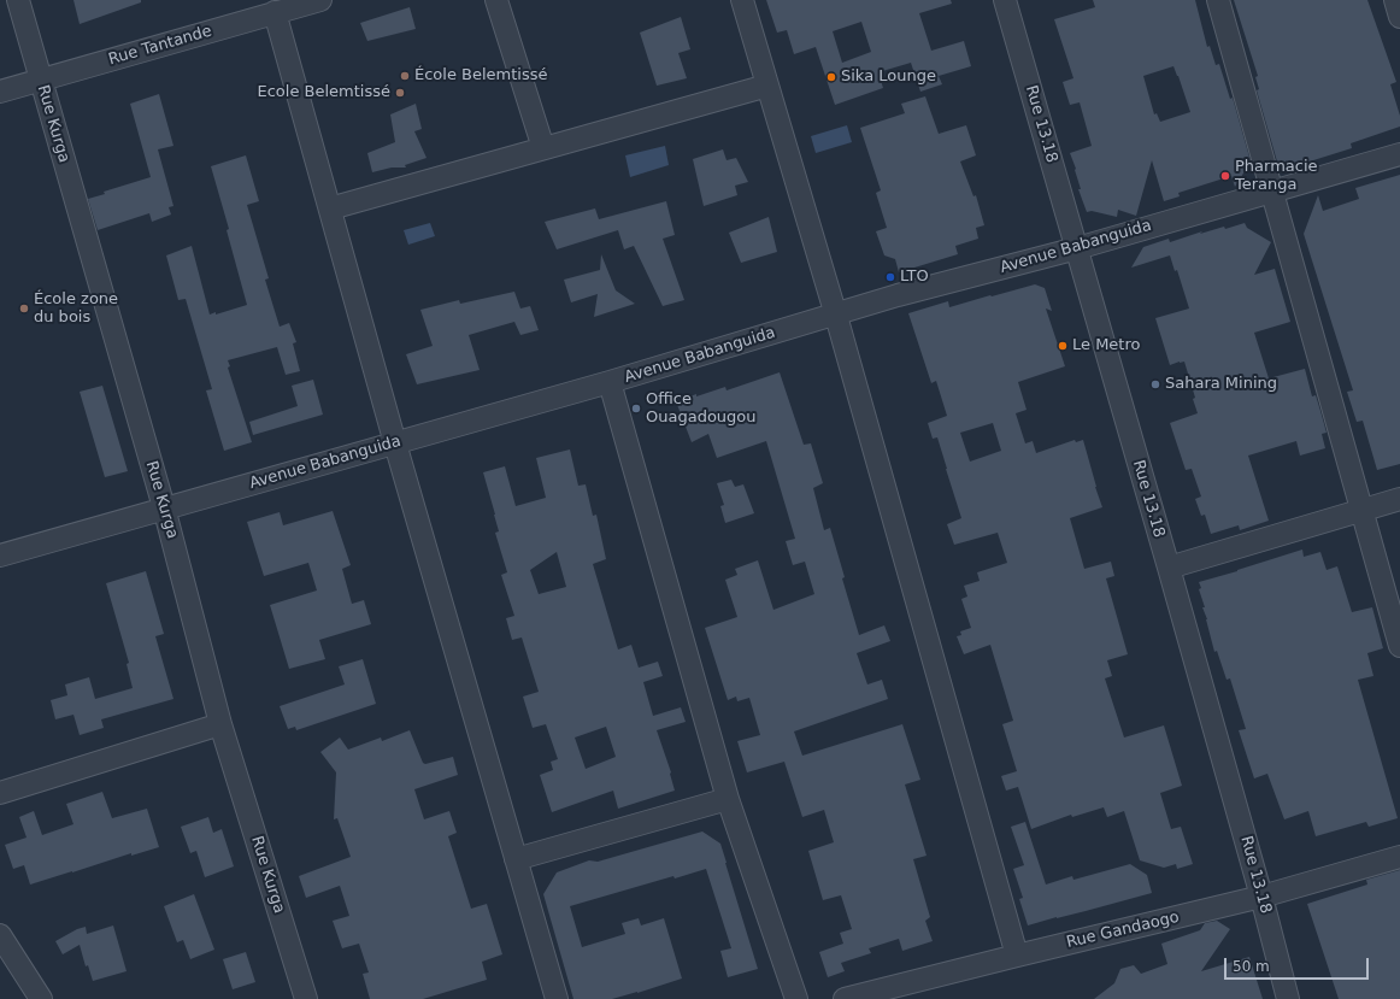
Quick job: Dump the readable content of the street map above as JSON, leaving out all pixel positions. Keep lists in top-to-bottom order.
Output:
{
  "streets": {
    "street": [
      "Rue Tantande",
      "Rue Kurga",
      "Rue 13.18",
      "Avenue Babanguida",
      "Rue Gandaogo"
    ]
  },
  "crossings": [
    ["Rue Tantande", "Rue Kurga"],
    ["Rue Kurga", "Avenue Babanguida"],
    ["Rue 13.18", "Avenue Babanguida"],
    ["Rue 13.18", "Rue Gandaogo"]
  ],
  "places": [
    "École Belemtissé",
    "Sika Lounge",
    "Ecole Belemtissé",
    "Pharmacie Teranga",
    "LTO",
    "École zone du bois",
    "Le Metro",
    "Sahara Mining",
    "Office Ouagadougou"
  ],
  "scale_bar": "50 m"
}
